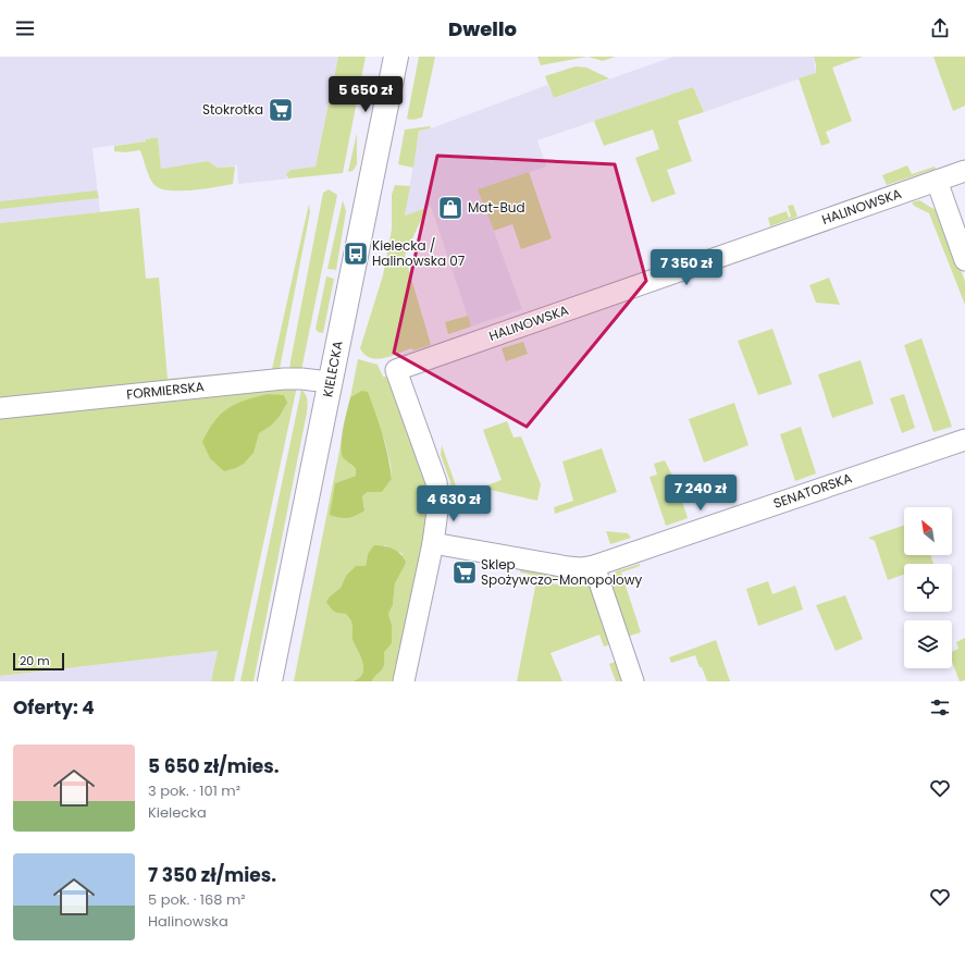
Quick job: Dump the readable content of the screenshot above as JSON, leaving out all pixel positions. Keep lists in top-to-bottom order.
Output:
{
  "streets": {
    "main road": ["KIELECKA"],
    "street": ["HALINOWSKA", "FORMIERSKA", "SENATORSKA"]
  },
  "crossings": [
    ["HALINOWSKA", "SENATORSKA"],
    ["KIELECKA", "FORMIERSKA"]
  ],
  "places": {
    "supermarket": ["Stokrotka", "Sklep Spożywczo-Monopolowy"],
    "shop": ["Mat-Bud"],
    "bus stop": ["Kielecka / Halinowska 07"]
  },
  "scale_bar": "20 m",
  "north": "top left",
  "page": {
    "header": "Dwello",
    "price": [
      "5 650 zł",
      "7 350 zł",
      "7 240 zł",
      "4 630 zł"
    ],
    "scale": "20 m",
    "heading": "Oferty: 4",
    "list": [
      {
        "name": "5 650 zł/mies.",
        "note": "3 pok. · 101 m² · Kielecka"
      },
      {
        "name": "7 350 zł/mies.",
        "note": "5 pok. · 168 m² · Halinowska"
      }
    ]
  }
}
